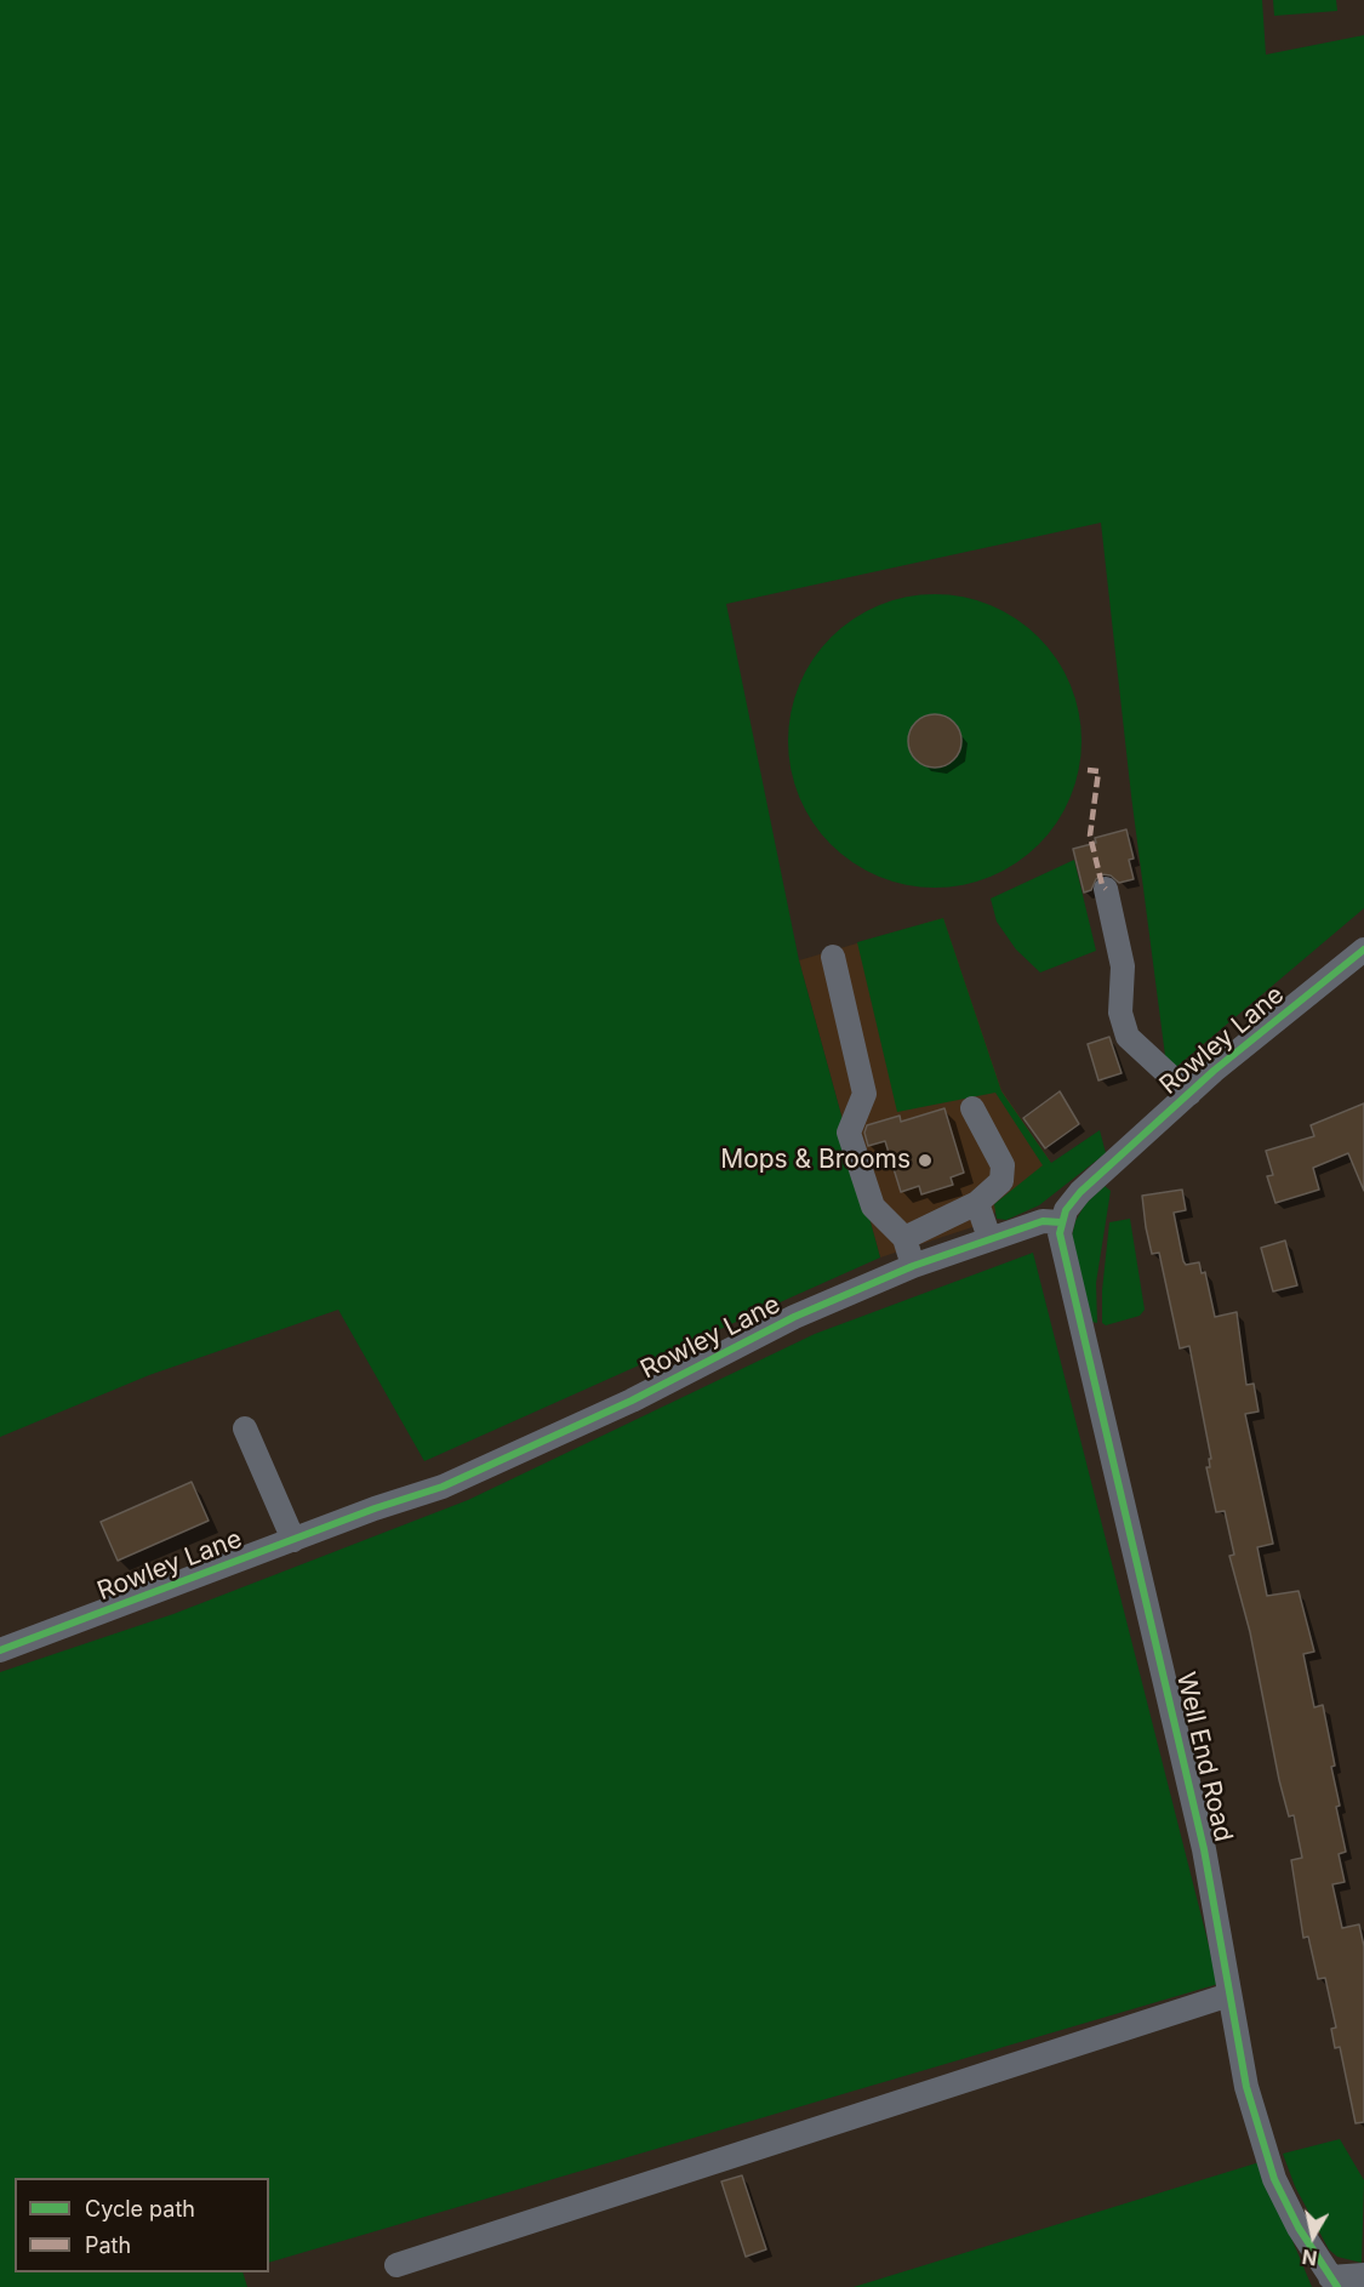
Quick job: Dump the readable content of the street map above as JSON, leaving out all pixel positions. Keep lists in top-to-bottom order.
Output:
{
  "streets": {
    "street": ["Rowley Lane", "Well End Road"]
  },
  "crossings": [
    ["Rowley Lane", "Well End Road"]
  ],
  "places": ["Mops & Brooms"],
  "legend": ["Cycle path", "Path"],
  "north": "bottom"
}
